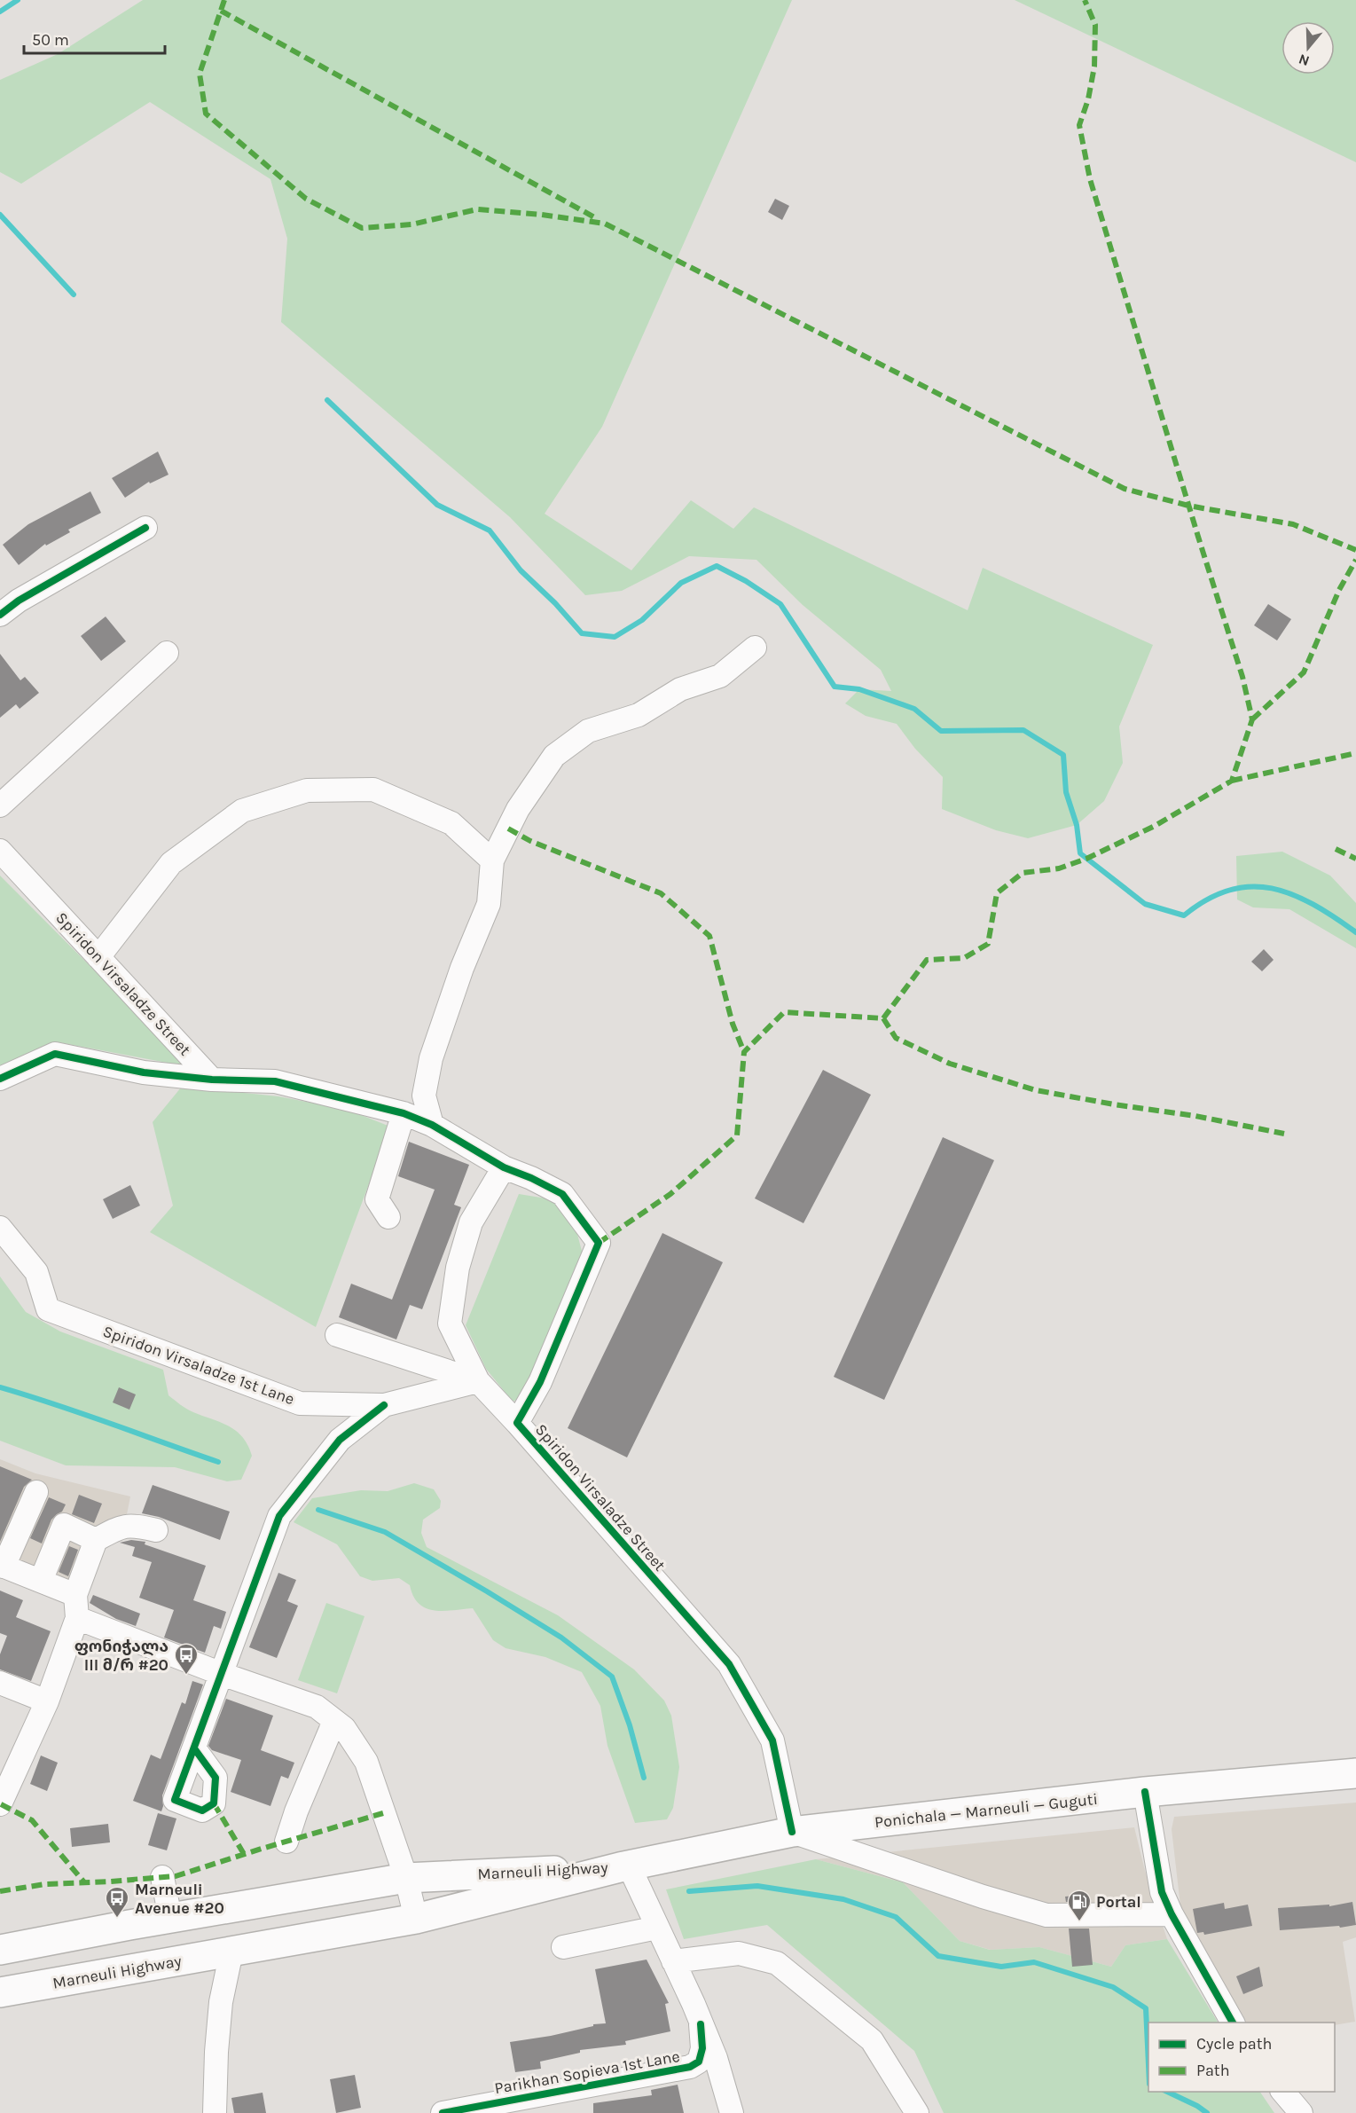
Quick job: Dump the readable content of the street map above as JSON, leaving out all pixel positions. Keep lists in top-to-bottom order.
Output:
{
  "streets": {
    "highway": ["Ponichala — Marneuli — Guguti", "Marneuli Highway"],
    "street": ["Spiridon Virsaladze Street", "Spiridon Virsaladze 1st Lane", "Parikhan Sopieva 1st Lane"]
  },
  "crossings": [
    ["Spiridon Virsaladze Street", "Ponichala — Marneuli — Guguti"],
    ["Ponichala — Marneuli — Guguti", "Marneuli Highway"]
  ],
  "places": {
    "bus stop": ["ფონიჭალა III მ/რ #20", "Marneuli Avenue #20"],
    "fuel station": ["Portal"]
  },
  "legend": ["Cycle path", "Path"],
  "scale_bar": "50 m",
  "north": "bottom"
}
